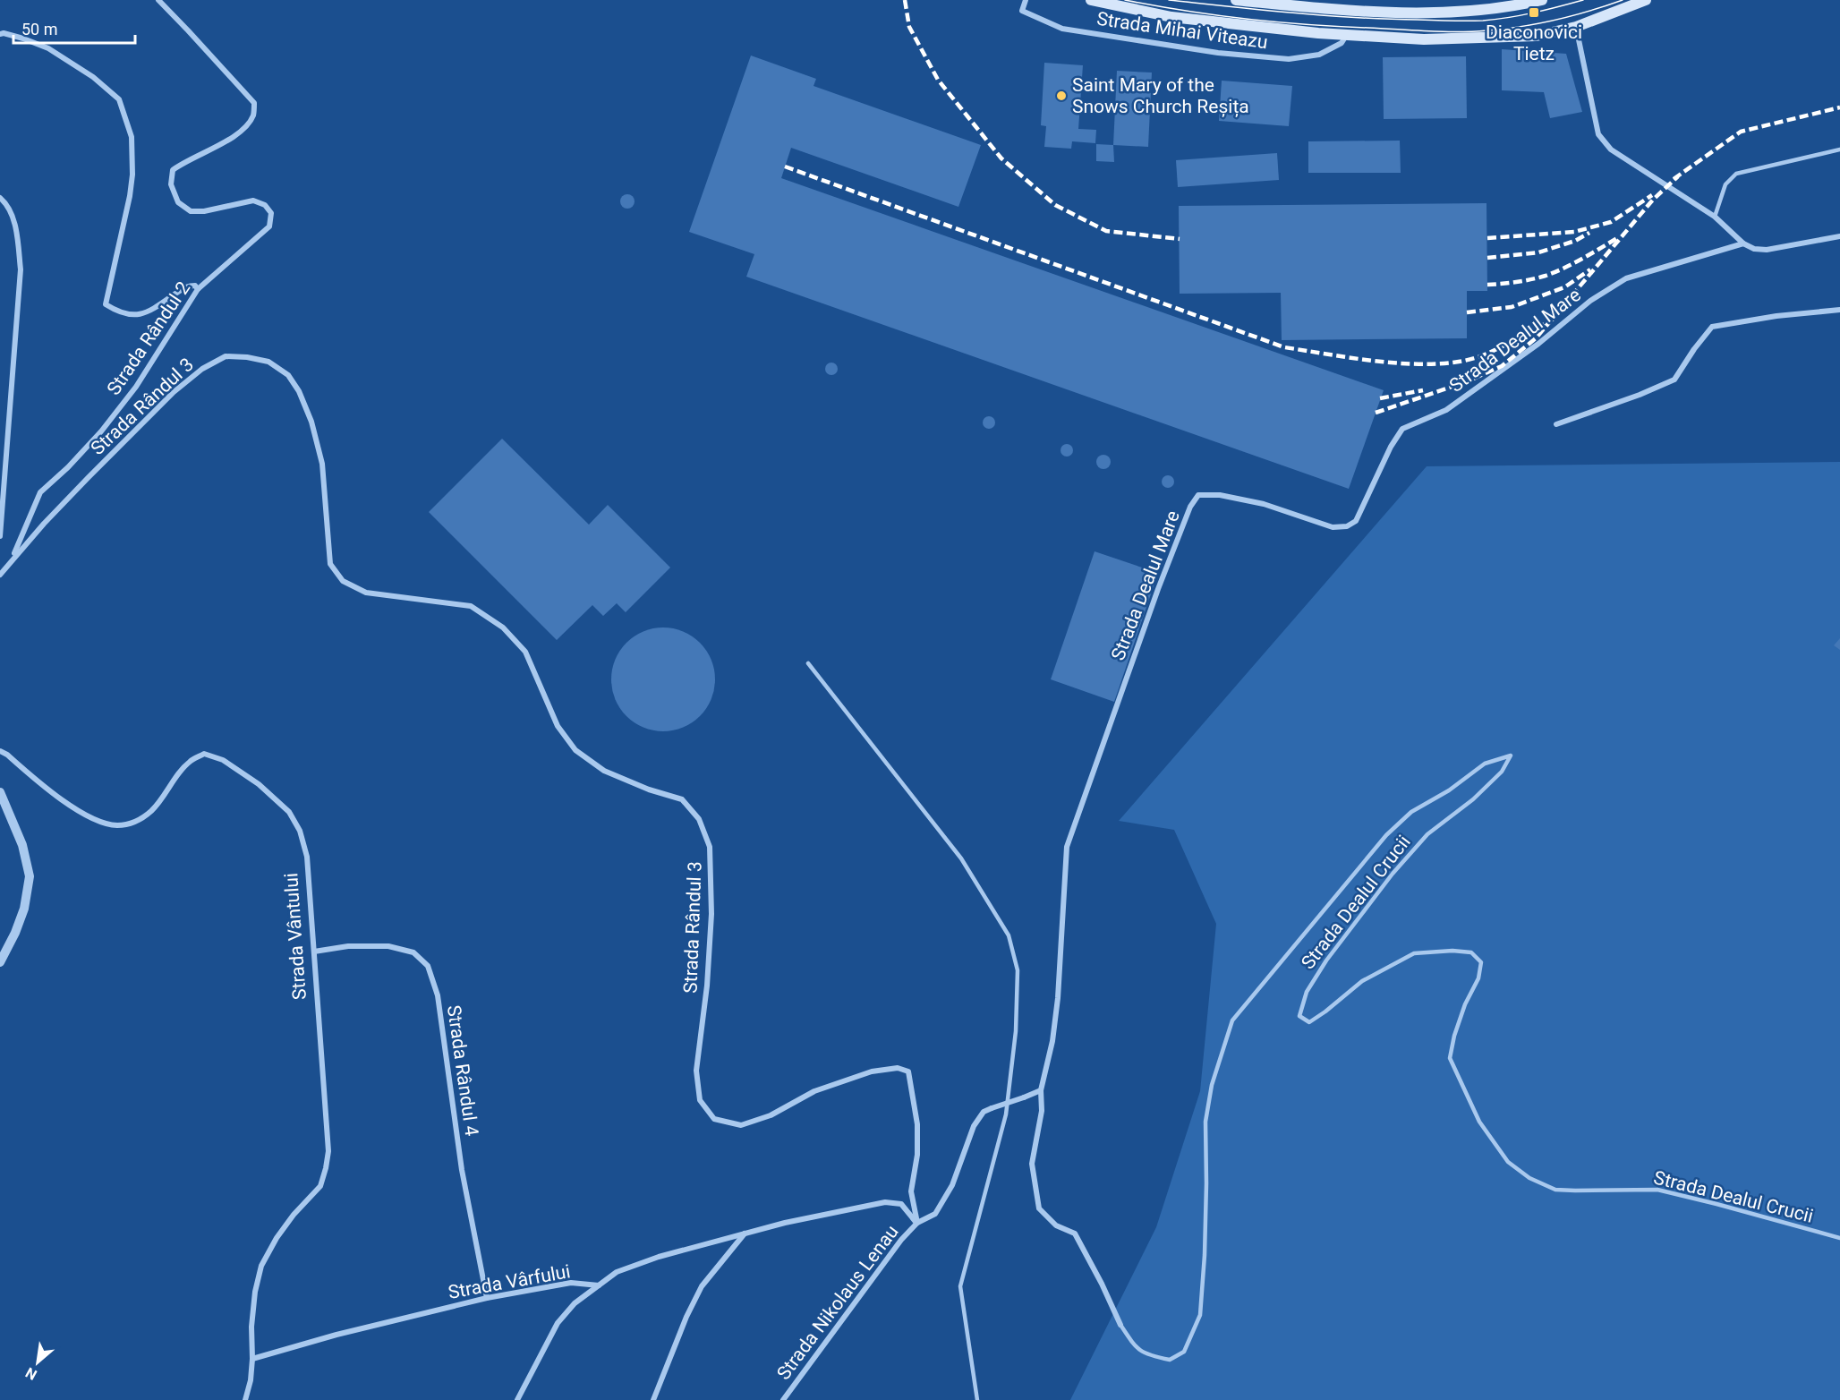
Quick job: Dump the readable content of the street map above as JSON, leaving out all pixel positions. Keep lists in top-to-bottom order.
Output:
{
  "streets": {
    "street": [
      "Strada Mihai Viteazu",
      "Strada Rândul 2",
      "Strada Dealul Mare",
      "Strada Rândul 3",
      "Strada Dealul Crucii",
      "Strada Vântului",
      "Strada Rândul 4",
      "Strada Vârfului",
      "Strada Nikolaus Lenau"
    ]
  },
  "crossings": [
    ["Strada Rândul 2", "Strada Rândul 3"],
    ["Strada Dealul Mare", "Strada Dealul Crucii"],
    ["Strada Dealul Mare", "Strada Nikolaus Lenau"],
    ["Strada Rândul 3", "Strada Vârfului"],
    ["Strada Rândul 3", "Strada Nikolaus Lenau"],
    ["Strada Dealul Crucii", "Strada Nikolaus Lenau"],
    ["Strada Vântului", "Strada Rândul 4"],
    ["Strada Vântului", "Strada Vârfului"],
    ["Strada Rândul 4", "Strada Vârfului"],
    ["Strada Vârfului", "Strada Nikolaus Lenau"]
  ],
  "places": {
    "transit": ["Diaconovici Tietz"],
    "other": ["Saint Mary of the Snows Church Reșița"]
  },
  "scale_bar": "50 m",
  "north": "bottom left"
}
